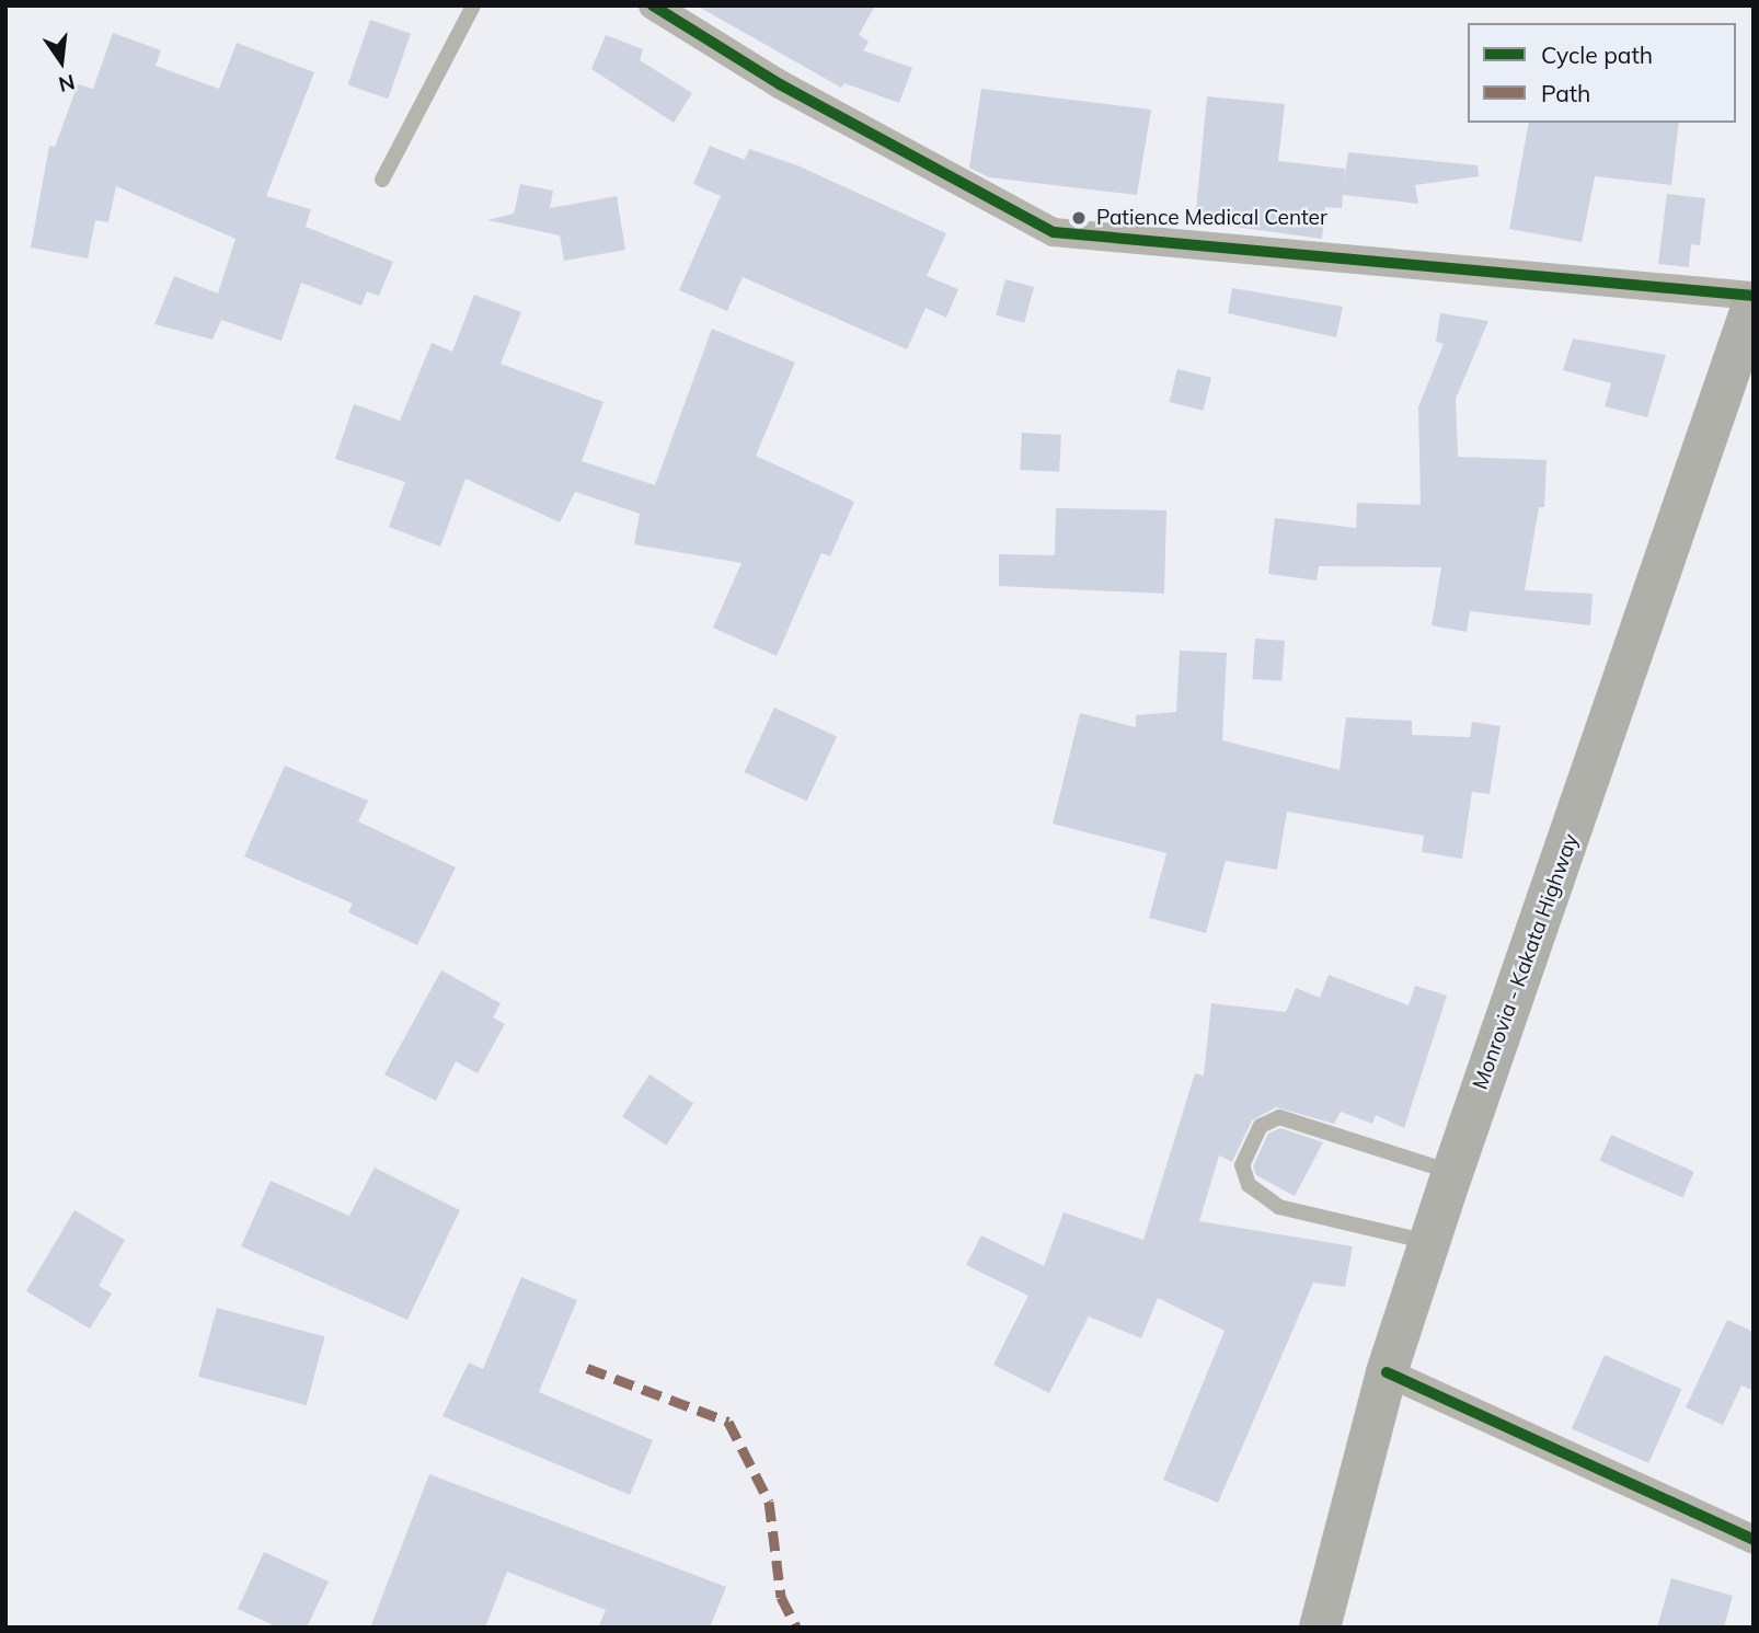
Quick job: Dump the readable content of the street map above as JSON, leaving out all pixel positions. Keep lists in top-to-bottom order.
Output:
{
  "streets": {
    "highway": ["Monrovia - Kakata Highway"]
  },
  "places": ["Patience Medical Center"],
  "legend": ["Cycle path", "Path"],
  "north": "bottom"
}
